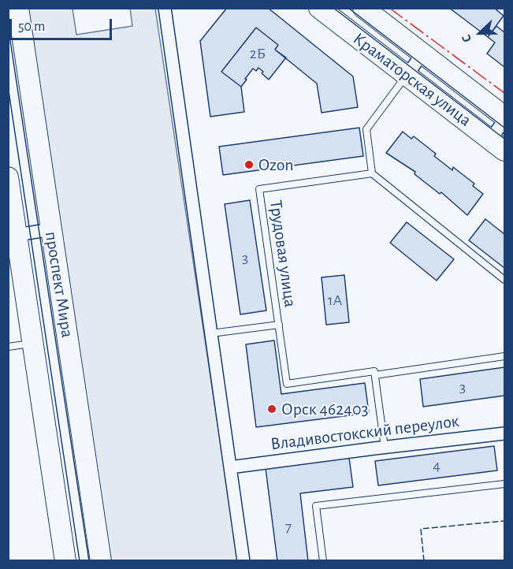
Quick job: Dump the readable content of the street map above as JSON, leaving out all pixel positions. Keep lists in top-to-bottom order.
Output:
{
  "streets": {
    "main road": ["Краматорская улица", "проспект Мира"],
    "street": ["Владивостокский переулок"],
    "lane": ["Трудовая улица"]
  },
  "places": ["Ozon", "Орск 462403"],
  "house_numbers": [
    "2Б",
    "3",
    "1А",
    "3",
    "4",
    "7"
  ],
  "scale_bar": "50 m",
  "north": "left"
}
